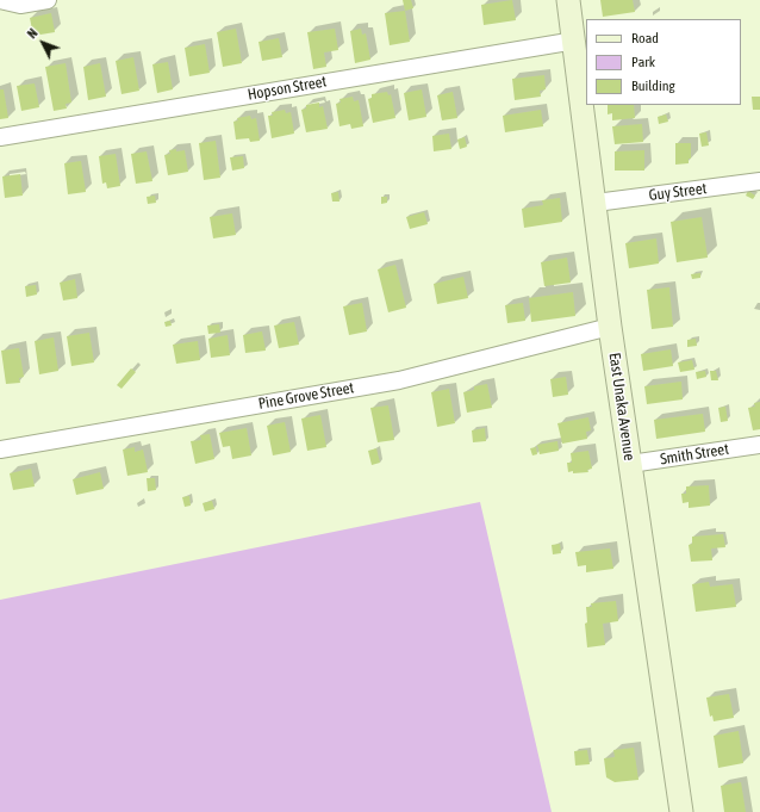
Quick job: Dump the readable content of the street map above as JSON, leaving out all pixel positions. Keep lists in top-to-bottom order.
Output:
{
  "streets": {
    "main road": ["East Unaka Avenue"],
    "street": [
      "Hopson Street",
      "Guy Street",
      "Pine Grove Street",
      "Smith Street"
    ]
  },
  "crossings": [
    ["Hopson Street", "East Unaka Avenue"],
    ["Guy Street", "East Unaka Avenue"],
    ["Pine Grove Street", "East Unaka Avenue"],
    ["East Unaka Avenue", "Smith Street"]
  ],
  "legend": ["Road", "Park", "Building"],
  "north": "top left"
}
